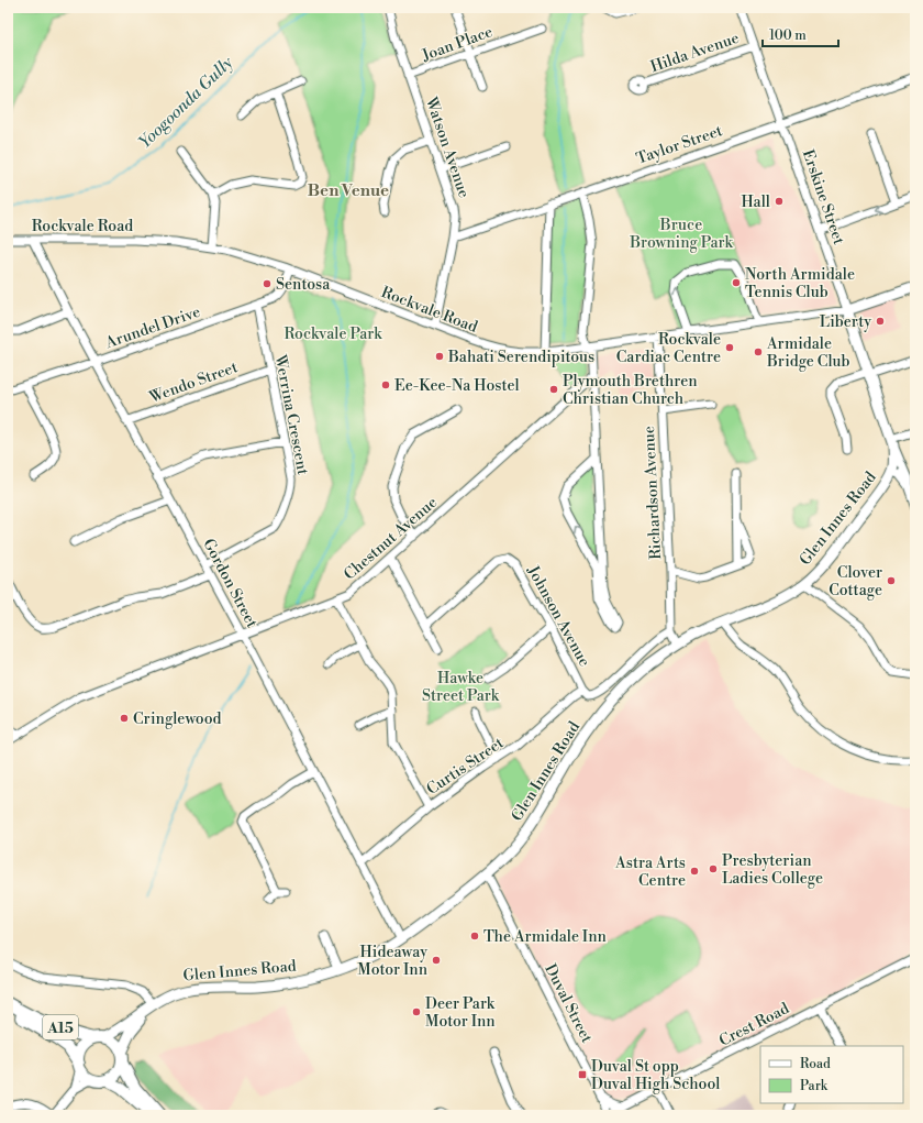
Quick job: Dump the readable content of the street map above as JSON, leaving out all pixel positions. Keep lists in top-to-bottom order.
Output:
{
  "streets": {
    "highway": ["A15"],
    "main road": ["Erskine Street", "Glen Innes Road"],
    "street": [
      "Joan Place",
      "Hilda Avenue",
      "Taylor Street",
      "Watson Avenue",
      "Rockvale Road",
      "Arundel Drive",
      "Wendo Street",
      "Werrina Crescent",
      "Richardson Avenue",
      "Chestnut Avenue",
      "Gordon Street",
      "Johnson Avenue",
      "Curtis Street",
      "Duval Street",
      "Crest Road"
    ]
  },
  "crossings": [
    ["Joan Place", "Watson Avenue"],
    ["Hilda Avenue", "Erskine Street"],
    ["Taylor Street", "Watson Avenue"],
    ["Taylor Street", "Erskine Street"],
    ["Watson Avenue", "Rockvale Road"],
    ["Erskine Street", "Rockvale Road"],
    ["Erskine Street", "Glen Innes Road"],
    ["Rockvale Road", "Arundel Drive"],
    ["Rockvale Road", "Richardson Avenue"],
    ["Rockvale Road", "Gordon Street"],
    ["Arundel Drive", "Werrina Crescent"],
    ["Arundel Drive", "Gordon Street"],
    ["Wendo Street", "Werrina Crescent"],
    ["Wendo Street", "Gordon Street"],
    ["Werrina Crescent", "Gordon Street"],
    ["Richardson Avenue", "Glen Innes Road"],
    ["Glen Innes Road", "Gordon Street"],
    ["Glen Innes Road", "Duval Street"],
    ["Glen Innes Road", "A15"],
    ["Chestnut Avenue", "Gordon Street"],
    ["Gordon Street", "Curtis Street"],
    ["Johnson Avenue", "Curtis Street"],
    ["Duval Street", "Crest Road"]
  ],
  "districts": ["Ben Venue"],
  "water": ["Yoogoonda Gully"],
  "parks": ["Bruce Browning Park", "Rockvale Park", "Hawke Street Park"],
  "places": {
    "other": [
      "Hall",
      "North Armidale Tennis Club",
      "Sentosa",
      "Liberty",
      "Rockvale Cardiac Centre",
      "Armidale Bridge Club",
      "Bahati Serendipitous",
      "Ee-Kee-Na Hostel",
      "Plymouth Brethren Christian Church",
      "Clover Cottage",
      "Cringlewood",
      "Presbyterian Ladies College",
      "Astra Arts Centre",
      "The Armidale Inn",
      "Hideaway Motor Inn",
      "Deer Park Motor Inn"
    ],
    "transit": ["Duval St opp Duval High School"]
  },
  "legend": ["Road", "Park"],
  "scale_bar": "100 m"
}
